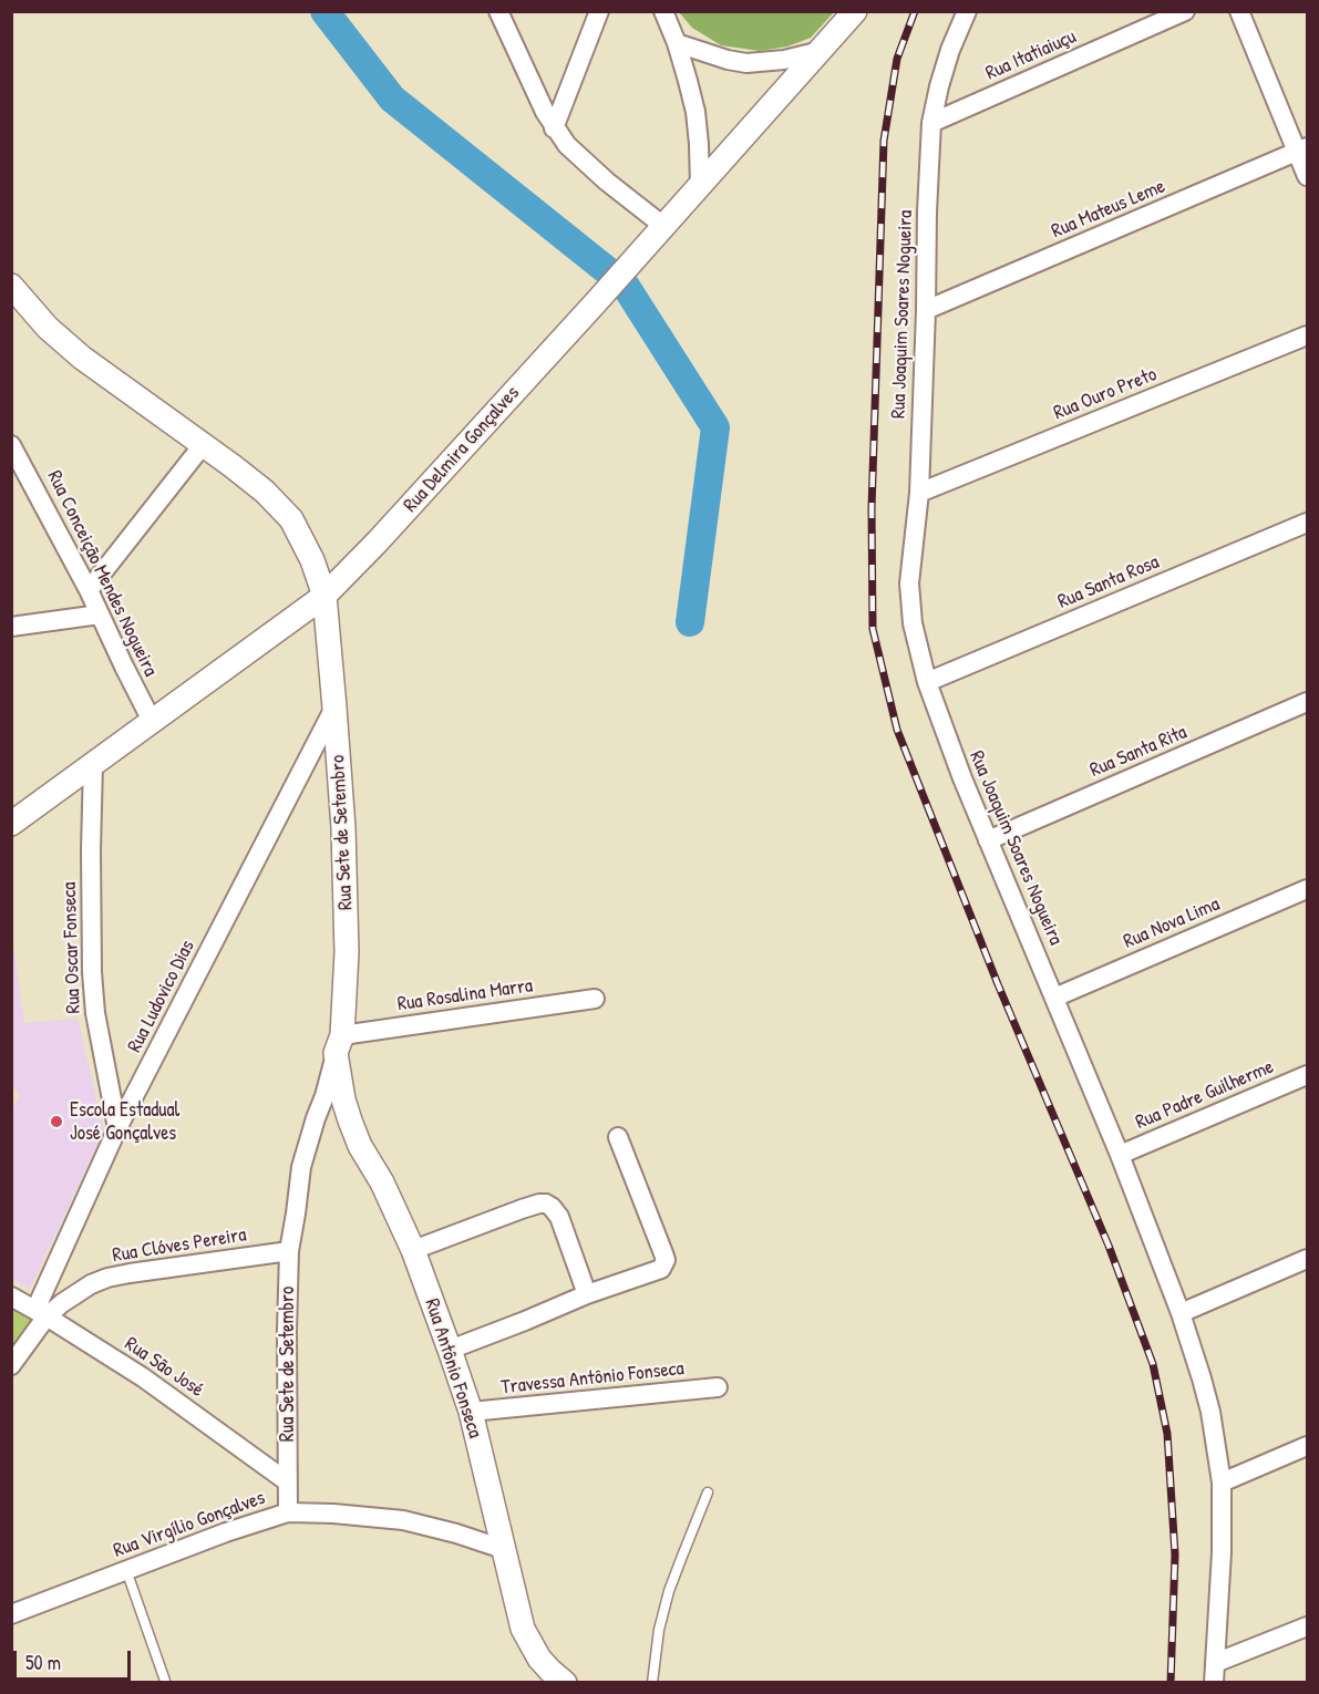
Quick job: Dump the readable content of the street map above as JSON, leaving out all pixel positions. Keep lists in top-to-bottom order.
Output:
{
  "streets": {
    "street": [
      "Rua Itatiaiuçu",
      "Rua Mateus Leme",
      "Rua Joaquim Soares Nogueira",
      "Rua Ouro Preto",
      "Rua Delmira Gonçalves",
      "Rua Conceição Mendes Nogueira",
      "Rua Santa Rosa",
      "Rua Santa Rita",
      "Rua Sete de Setembro",
      "Rua Nova Lima",
      "Rua Oscar Fonseca",
      "Rua Rosalina Marra",
      "Rua Ludovico Dias",
      "Rua Padre Guilherme",
      "Rua Clóves Pereira",
      "Rua São José",
      "Rua Antônio Fonseca",
      "Travessa Antônio Fonseca",
      "Rua Virgílio Gonçalves"
    ]
  },
  "crossings": [
    ["Rua Itatiaiuçu", "Rua Joaquim Soares Nogueira"],
    ["Rua Mateus Leme", "Rua Joaquim Soares Nogueira"],
    ["Rua Joaquim Soares Nogueira", "Rua Ouro Preto"],
    ["Rua Joaquim Soares Nogueira", "Rua Santa Rosa"],
    ["Rua Joaquim Soares Nogueira", "Rua Santa Rita"],
    ["Rua Joaquim Soares Nogueira", "Rua Nova Lima"],
    ["Rua Joaquim Soares Nogueira", "Rua Padre Guilherme"],
    ["Rua Delmira Gonçalves", "Rua Conceição Mendes Nogueira"],
    ["Rua Delmira Gonçalves", "Rua Sete de Setembro"],
    ["Rua Delmira Gonçalves", "Rua Oscar Fonseca"],
    ["Rua Sete de Setembro", "Rua Rosalina Marra"],
    ["Rua Sete de Setembro", "Rua Ludovico Dias"],
    ["Rua Sete de Setembro", "Rua Clóves Pereira"],
    ["Rua Sete de Setembro", "Rua São José"],
    ["Rua Sete de Setembro", "Rua Antônio Fonseca"],
    ["Rua Sete de Setembro", "Rua Virgílio Gonçalves"],
    ["Rua Oscar Fonseca", "Rua Ludovico Dias"],
    ["Rua Rosalina Marra", "Rua Antônio Fonseca"],
    ["Rua Ludovico Dias", "Rua Clóves Pereira"],
    ["Rua Ludovico Dias", "Rua São José"],
    ["Rua Clóves Pereira", "Rua São José"],
    ["Rua Antônio Fonseca", "Travessa Antônio Fonseca"],
    ["Rua Antônio Fonseca", "Rua Virgílio Gonçalves"]
  ],
  "places": ["Escola Estadual José Gonçalves"],
  "scale_bar": "50 m"
}
